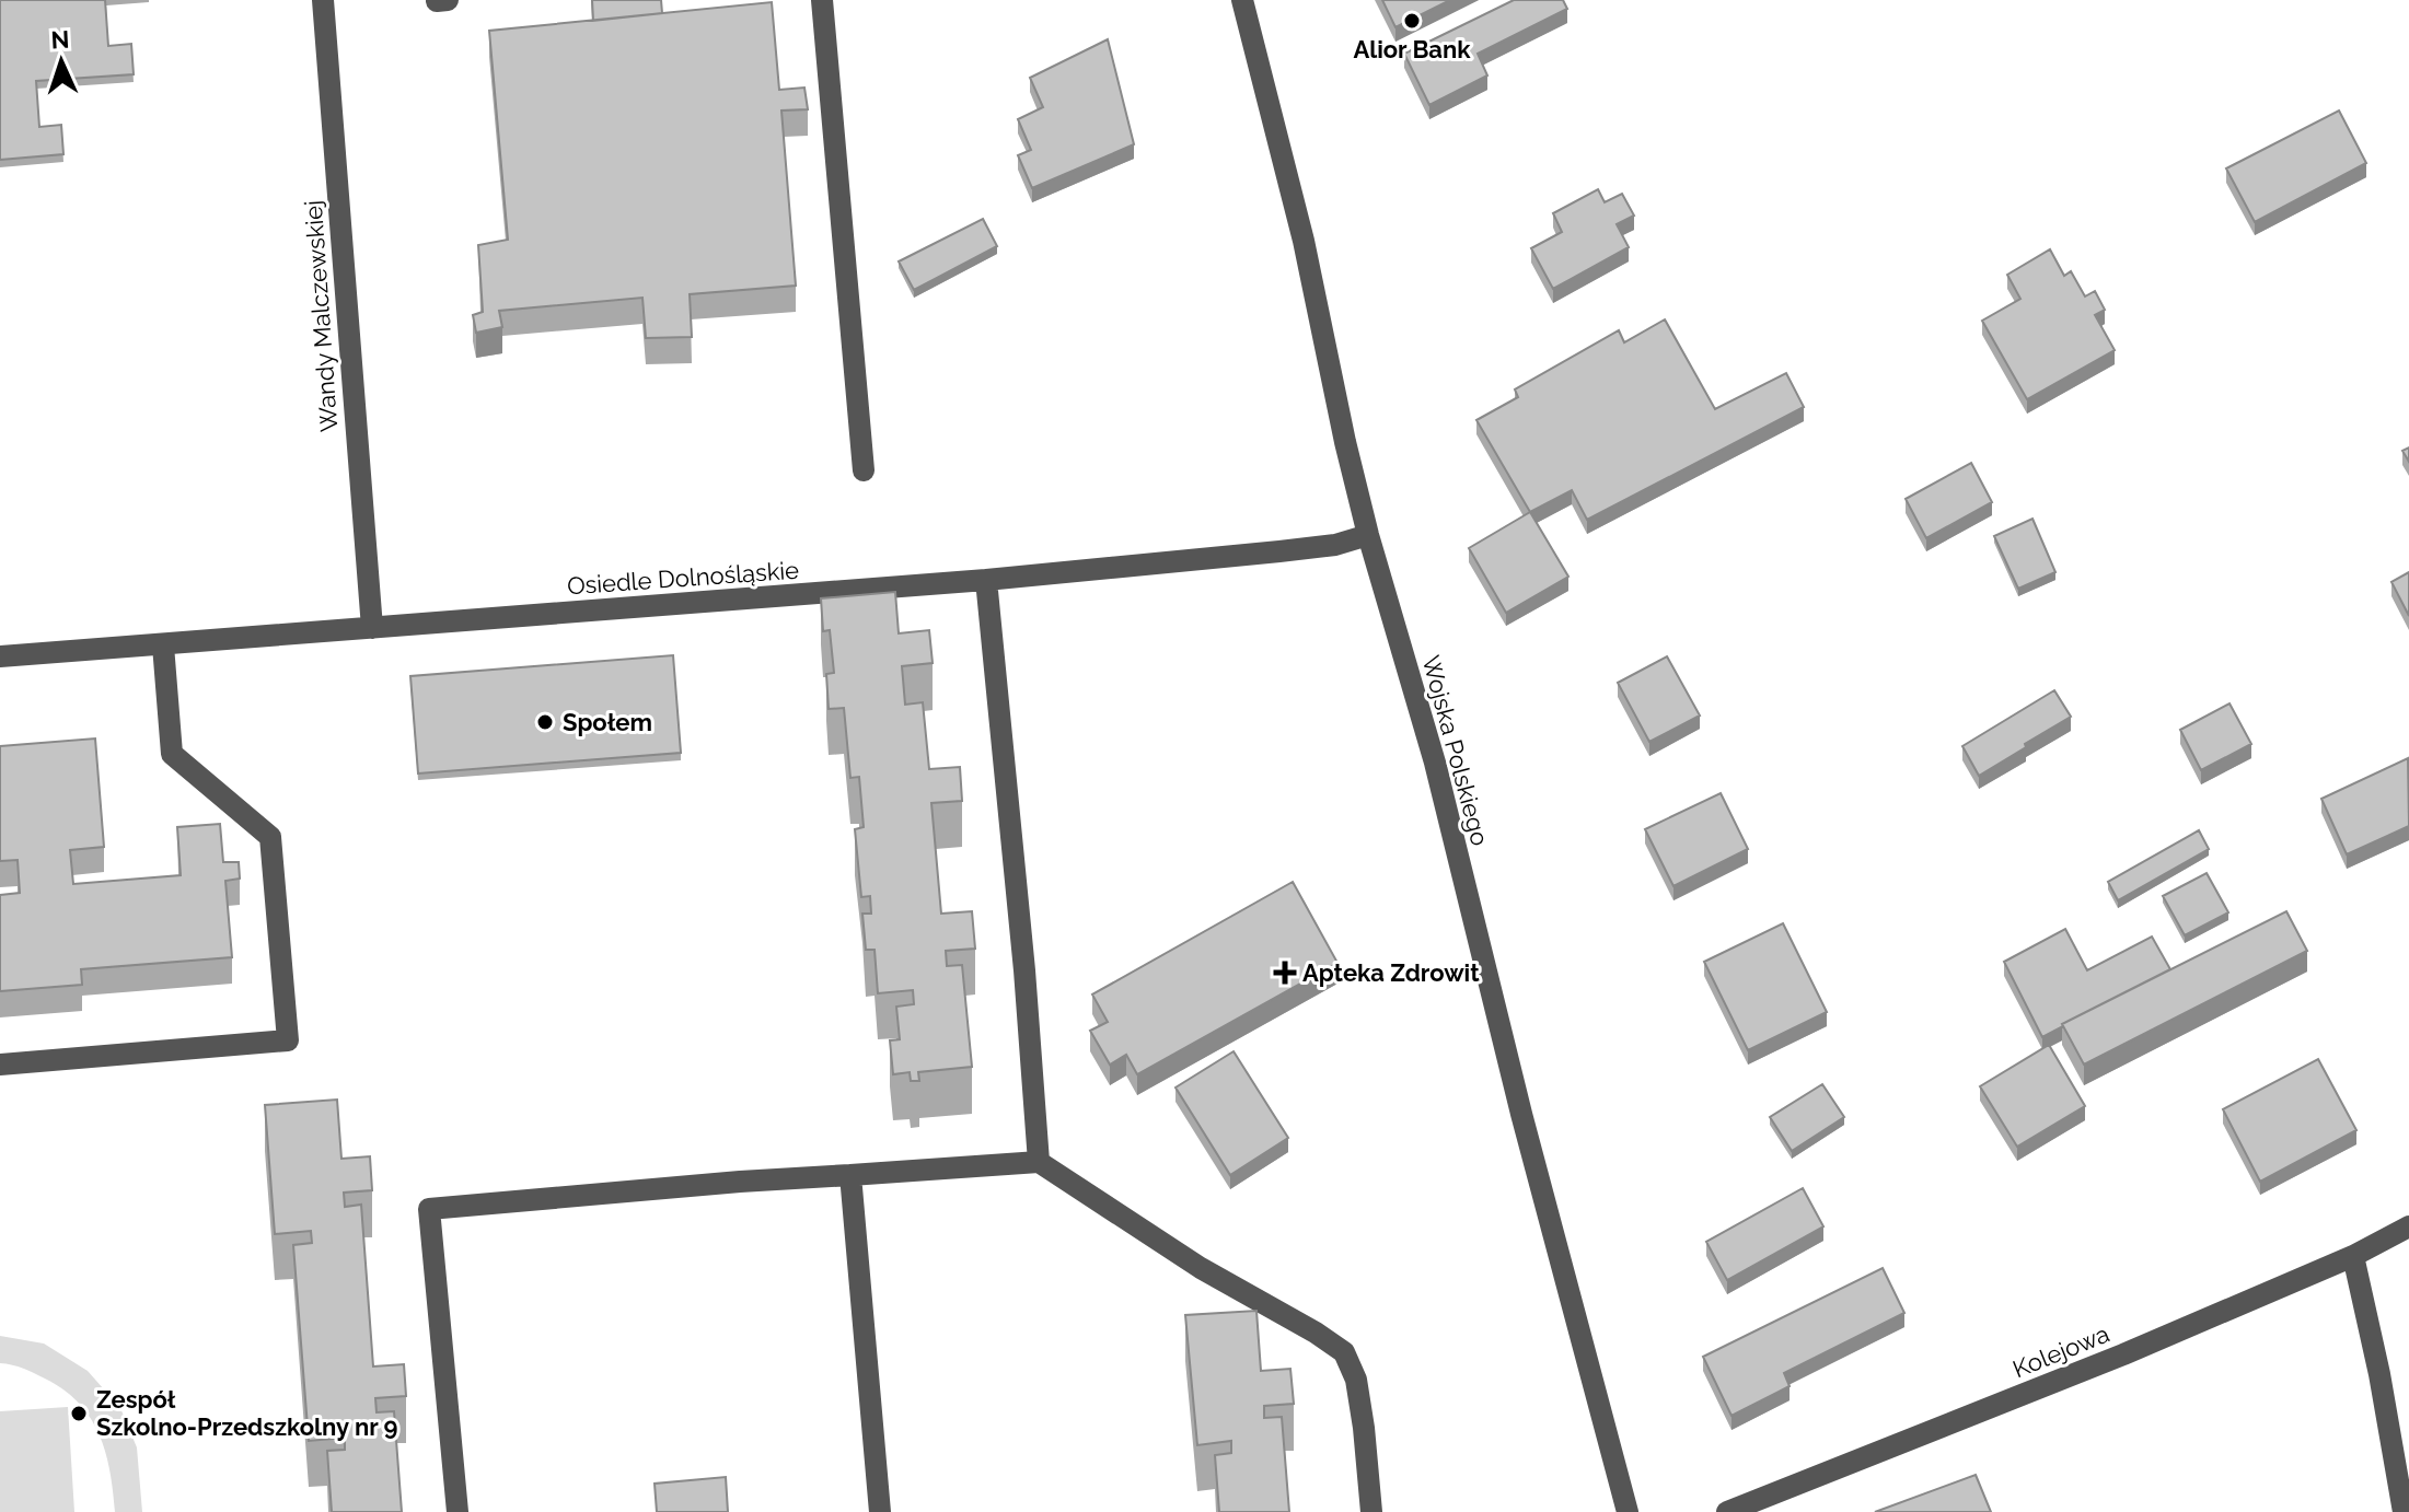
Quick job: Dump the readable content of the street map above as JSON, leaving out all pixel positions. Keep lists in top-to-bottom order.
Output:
{
  "streets": {
    "street": [
      "Wandy Malczewskiej",
      "Osiedle Dolnośląskie",
      "Wojska Polskiego",
      "Kolejowa"
    ]
  },
  "crossings": [
    ["Wandy Malczewskiej", "Osiedle Dolnośląskie"],
    ["Osiedle Dolnośląskie", "Wojska Polskiego"]
  ],
  "places": {
    "other": ["Alior Bank", "Społem", "Zespół Szkolno-Przedszkolny nr 9"],
    "health": ["Apteka Zdrowit"]
  },
  "north": "top"
}
